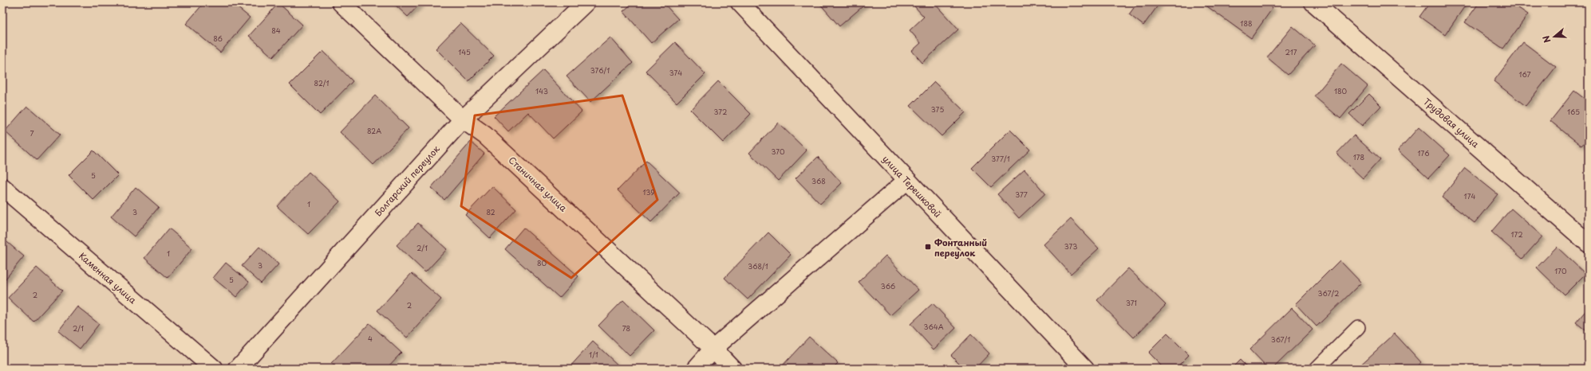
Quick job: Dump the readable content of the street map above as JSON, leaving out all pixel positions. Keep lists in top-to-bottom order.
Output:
{
  "streets": {
    "street": [
      "Трудовая улица",
      "Болгарский переулок",
      "Станичная улица",
      "улица Терешковой",
      "Каменная улица"
    ]
  },
  "crossings": [
    ["Болгарский переулок", "Станичная улица"]
  ],
  "places": {
    "transit": ["Фонтанный переулок"]
  },
  "house_numbers": [
    "188",
    "84",
    "86",
    "145",
    "217",
    "376/1",
    "374",
    "167",
    "82/1",
    "143",
    "180",
    "375",
    "372",
    "165",
    "82А",
    "7",
    "370",
    "176",
    "178",
    "377/1",
    "5",
    "368",
    "139",
    "377",
    "174",
    "1",
    "3",
    "82",
    "172",
    "373",
    "2/1",
    "1",
    "80",
    "3",
    "368/1",
    "170",
    "5",
    "366",
    "367/2",
    "2",
    "371",
    "2",
    "364А",
    "2/1",
    "78",
    "4",
    "367/1",
    "1/1"
  ],
  "north": "left"
}
